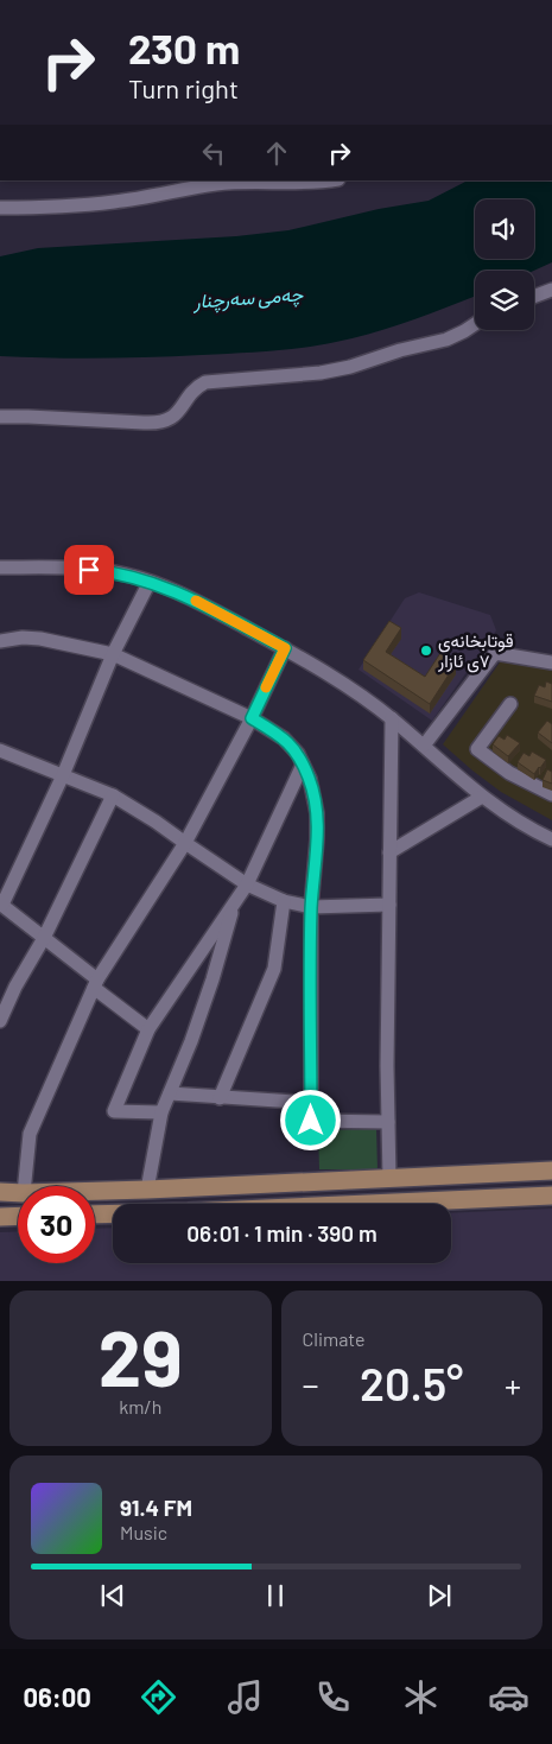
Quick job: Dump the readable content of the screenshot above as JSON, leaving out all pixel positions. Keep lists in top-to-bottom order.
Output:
{
  "water": ["چەمی سەرچنار"],
  "places": ["قوتابخانەی ٧ی ئازار"],
  "page": {
    "turn": ["230 m", "Turn right"],
    "limit": "30",
    "trip": "06:01 · 1 min · 390 m",
    "tile": [
      ["29", "km/h"],
      "Climate"
    ],
    "heat": ["−", "20.5°", "+"],
    "song": ["91.4 FM", "Music"],
    "tabs": "06:00"
  }
}
